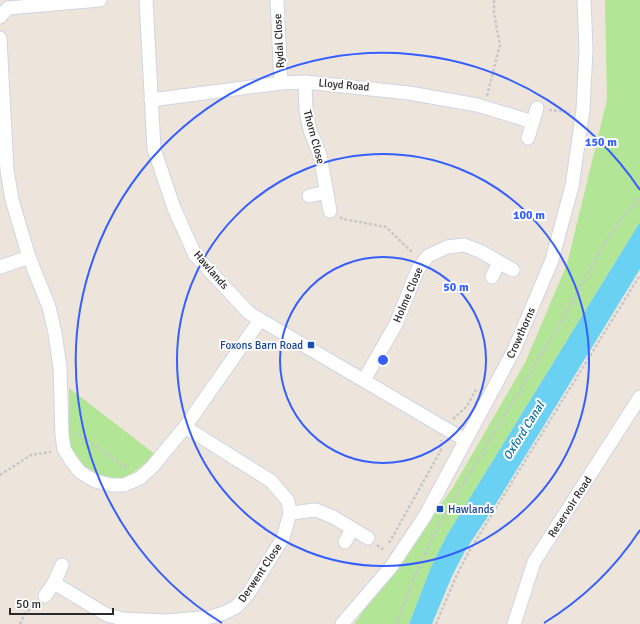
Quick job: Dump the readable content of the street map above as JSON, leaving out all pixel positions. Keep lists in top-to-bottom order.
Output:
{
  "streets": {
    "street": [
      "Rydal Close",
      "Lloyd Road",
      "Thorn Close",
      "Hawlands",
      "Holme Close",
      "Crowthorns",
      "Reservoir Road",
      "Derwent Close"
    ]
  },
  "crossings": [
    ["Rydal Close", "Lloyd Road"],
    ["Lloyd Road", "Thorn Close"],
    ["Lloyd Road", "Hawlands"],
    ["Hawlands", "Holme Close"],
    ["Hawlands", "Crowthorns"]
  ],
  "water": ["Oxford Canal"],
  "places": {
    "transit": ["Foxons Barn Road", "Hawlands"]
  },
  "scale_bar": "50 m",
  "rings": ["150 m", "100 m", "50 m"]
}
